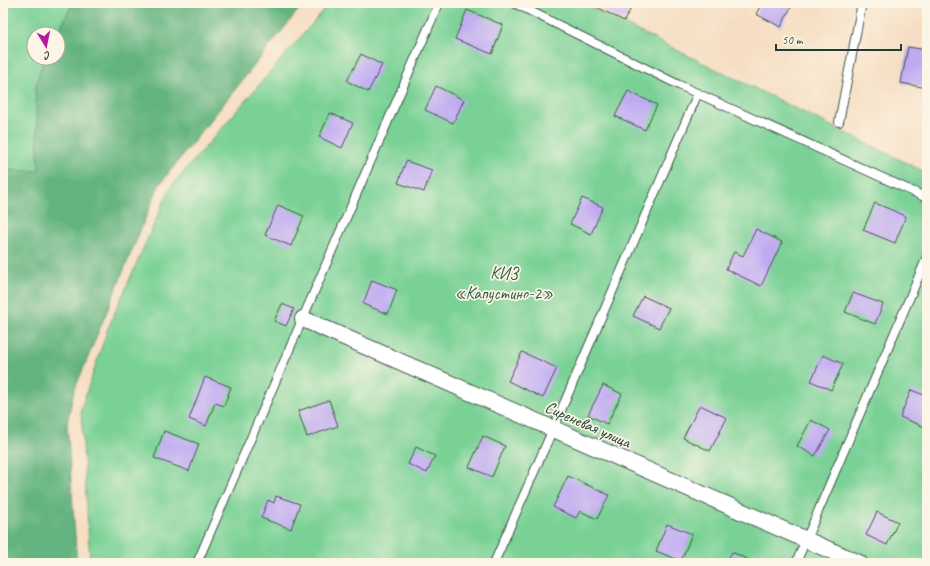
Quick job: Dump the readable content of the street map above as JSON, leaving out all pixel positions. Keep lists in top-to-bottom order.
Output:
{
  "streets": {
    "street": ["Сиреневая улица"]
  },
  "parks": ["КИЗ «Капустино-2»"],
  "scale_bar": "50 m",
  "north": "bottom"
}
